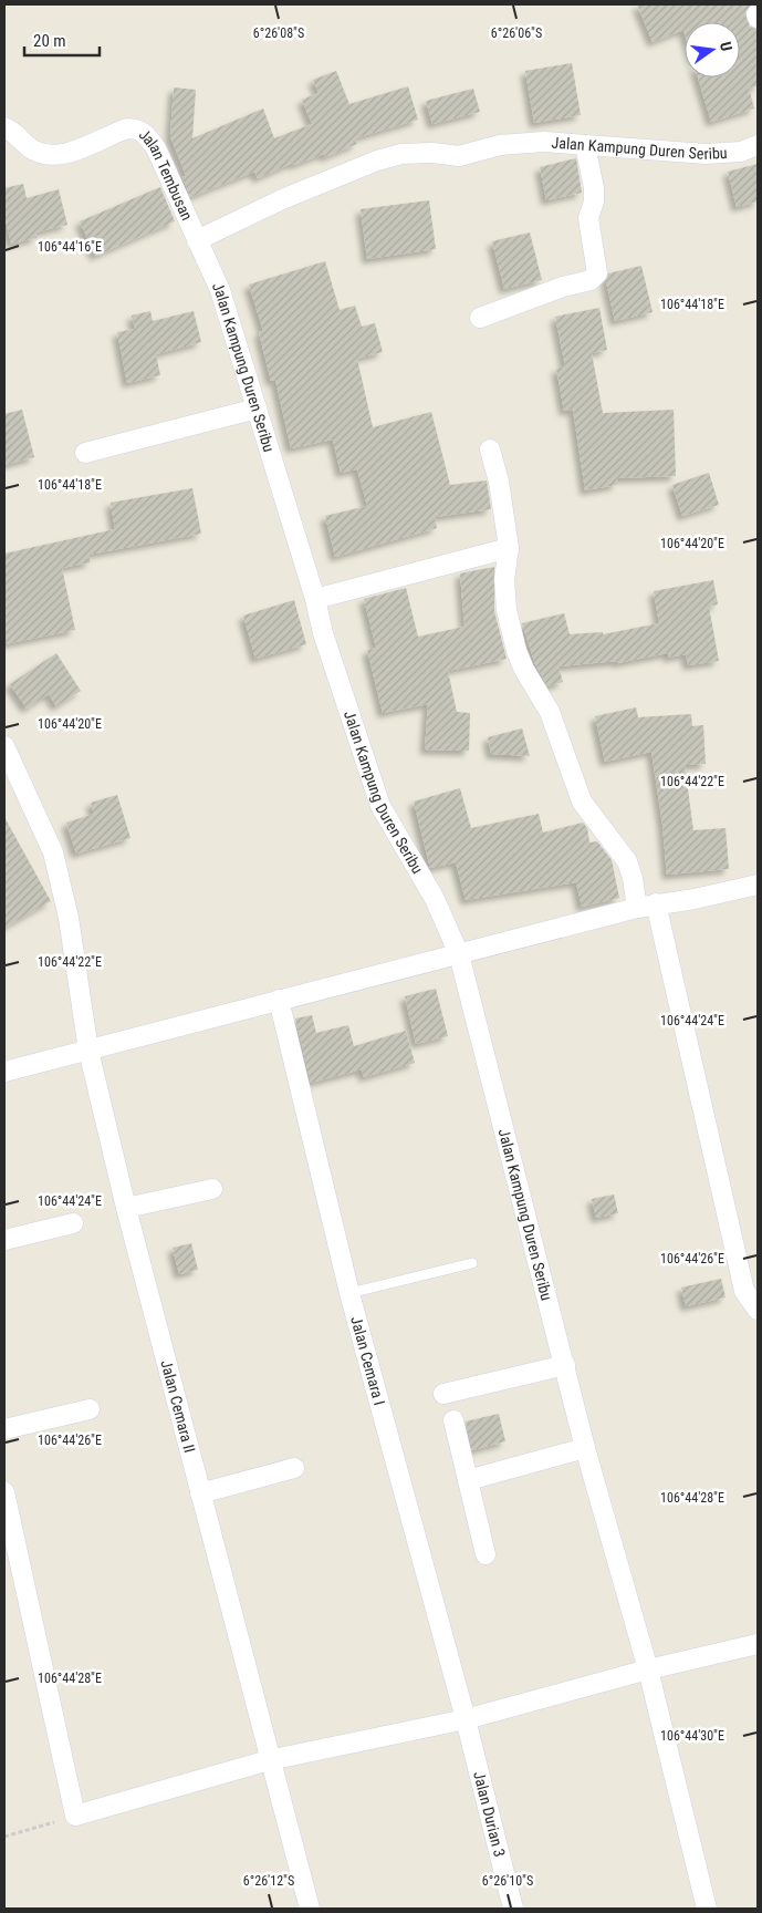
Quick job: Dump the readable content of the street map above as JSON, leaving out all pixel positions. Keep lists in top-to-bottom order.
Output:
{
  "streets": {
    "street": [
      "Jalan Kampung Duren Seribu",
      "Jalan Tembusan",
      "Jalan Cemara I",
      "Jalan Cemara II",
      "Jalan Durian 3"
    ]
  },
  "crossings": [
    ["Jalan Kampung Duren Seribu", "Jalan Tembusan"],
    ["Jalan Cemara I", "Jalan Durian 3"]
  ],
  "scale_bar": "20 m",
  "north": "right",
  "coordinates": [
    "6°26'08\"S",
    "6°26'06\"S",
    "106°44'16\"E",
    "106°44'18\"E",
    "106°44'20\"E",
    "106°44'22\"E",
    "106°44'24\"E",
    "106°44'26\"E",
    "106°44'28\"E",
    "106°44'30\"E",
    "6°26'12\"S",
    "6°26'10\"S"
  ]
}
